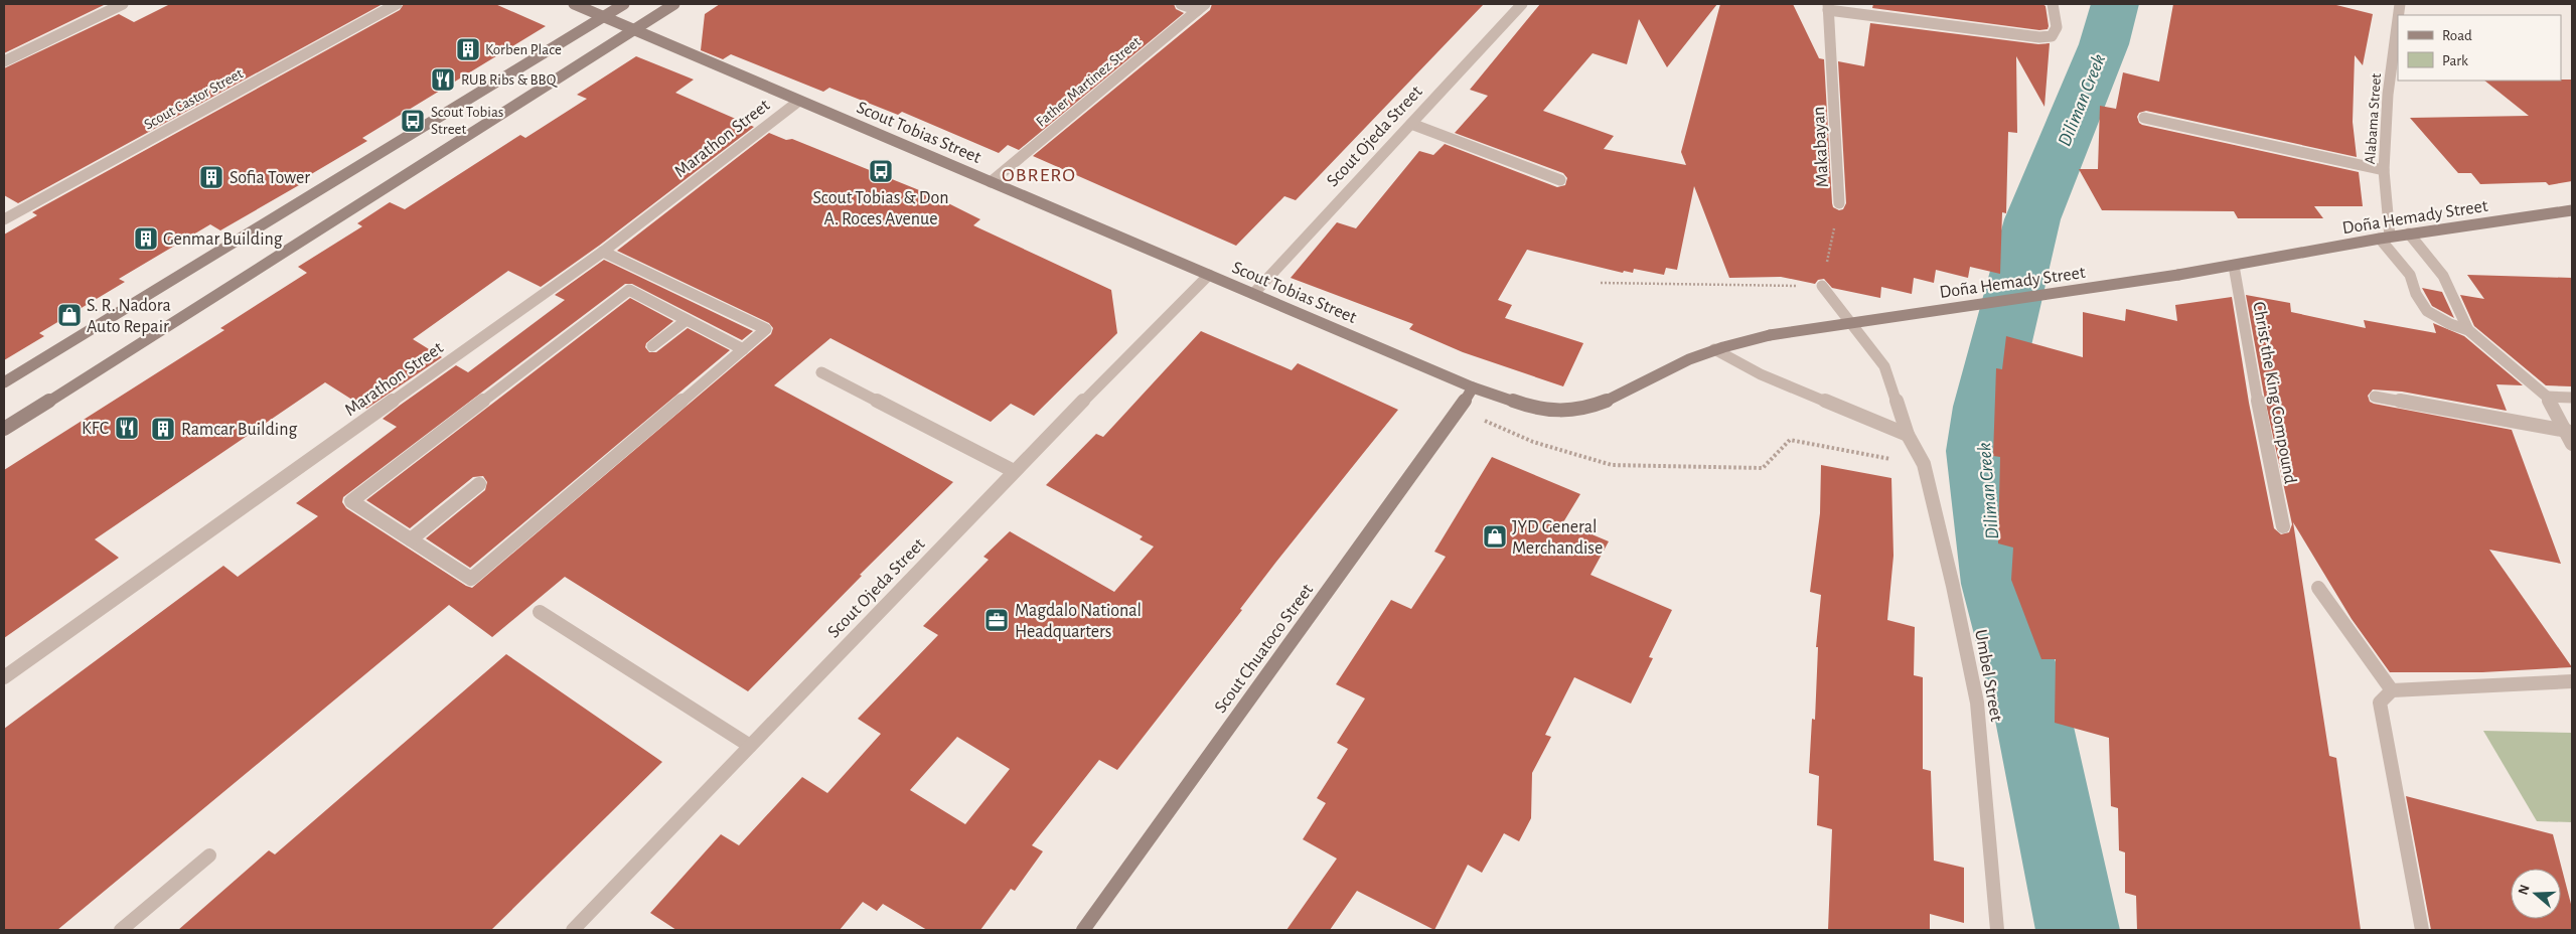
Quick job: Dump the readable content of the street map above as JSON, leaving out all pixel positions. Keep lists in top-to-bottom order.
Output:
{
  "streets": {
    "street": [
      "Father Martinez Street",
      "Scout Castor Street",
      "Alabama Street",
      "Scout Tobias Street",
      "Scout Ojeda Street",
      "Marathon Street",
      "Makabayan",
      "Doña Hemady Street",
      "Christ the King Compound",
      "Scout Chuatoco Street",
      "Umbel Street"
    ]
  },
  "crossings": [
    ["Father Martinez Street", "Scout Tobias Street"],
    ["Alabama Street", "Doña Hemady Street"],
    ["Scout Tobias Street", "Scout Ojeda Street"],
    ["Scout Tobias Street", "Marathon Street"],
    ["Scout Tobias Street", "Doña Hemady Street"],
    ["Scout Tobias Street", "Scout Chuatoco Street"],
    ["Makabayan", "Umbel Street"],
    ["Doña Hemady Street", "Christ the King Compound"],
    ["Doña Hemady Street", "Scout Chuatoco Street"]
  ],
  "districts": ["OBRERO"],
  "water": ["Diliman Creek"],
  "places": {
    "building": [
      "Korben Place",
      "Sofia Tower",
      "Genmar Building",
      "Ramcar Building"
    ],
    "restaurant": ["RUB Ribs & BBQ", "KFC"],
    "bus stop": ["Scout Tobias Street", "Scout Tobias & Don A. Roces Avenue"],
    "shop": ["S. R. Nadora Auto Repair", "JYD General Merchandise"],
    "office": ["Magdalo National Headquarters"]
  },
  "legend": ["Road", "Park"],
  "north": "left"
}
